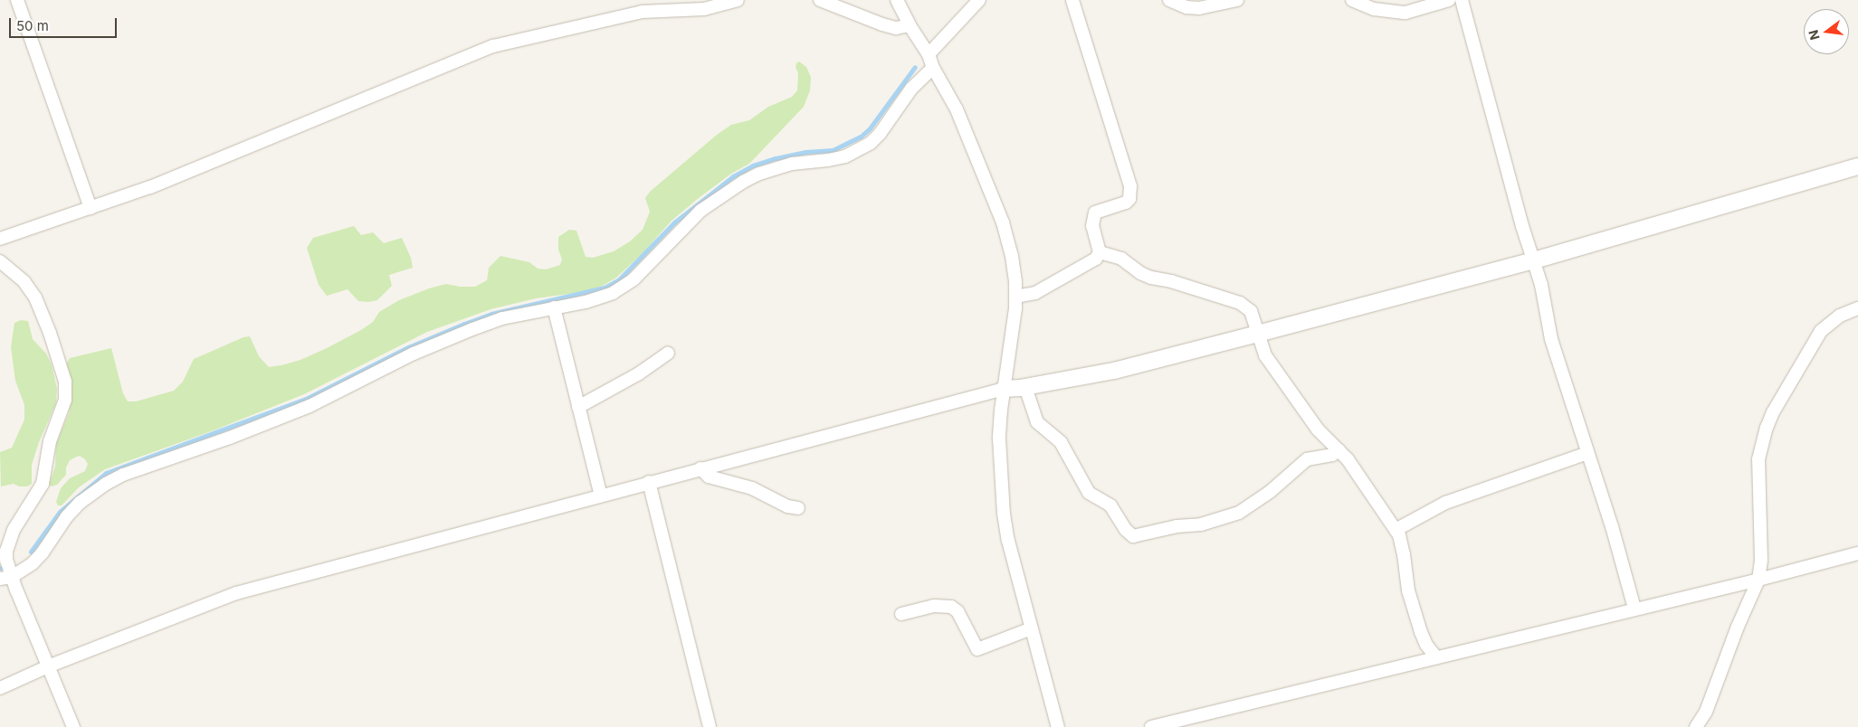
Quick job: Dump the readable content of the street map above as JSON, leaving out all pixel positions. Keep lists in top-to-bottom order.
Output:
{
  "scale_bar": "50 m",
  "north": "left"
}
